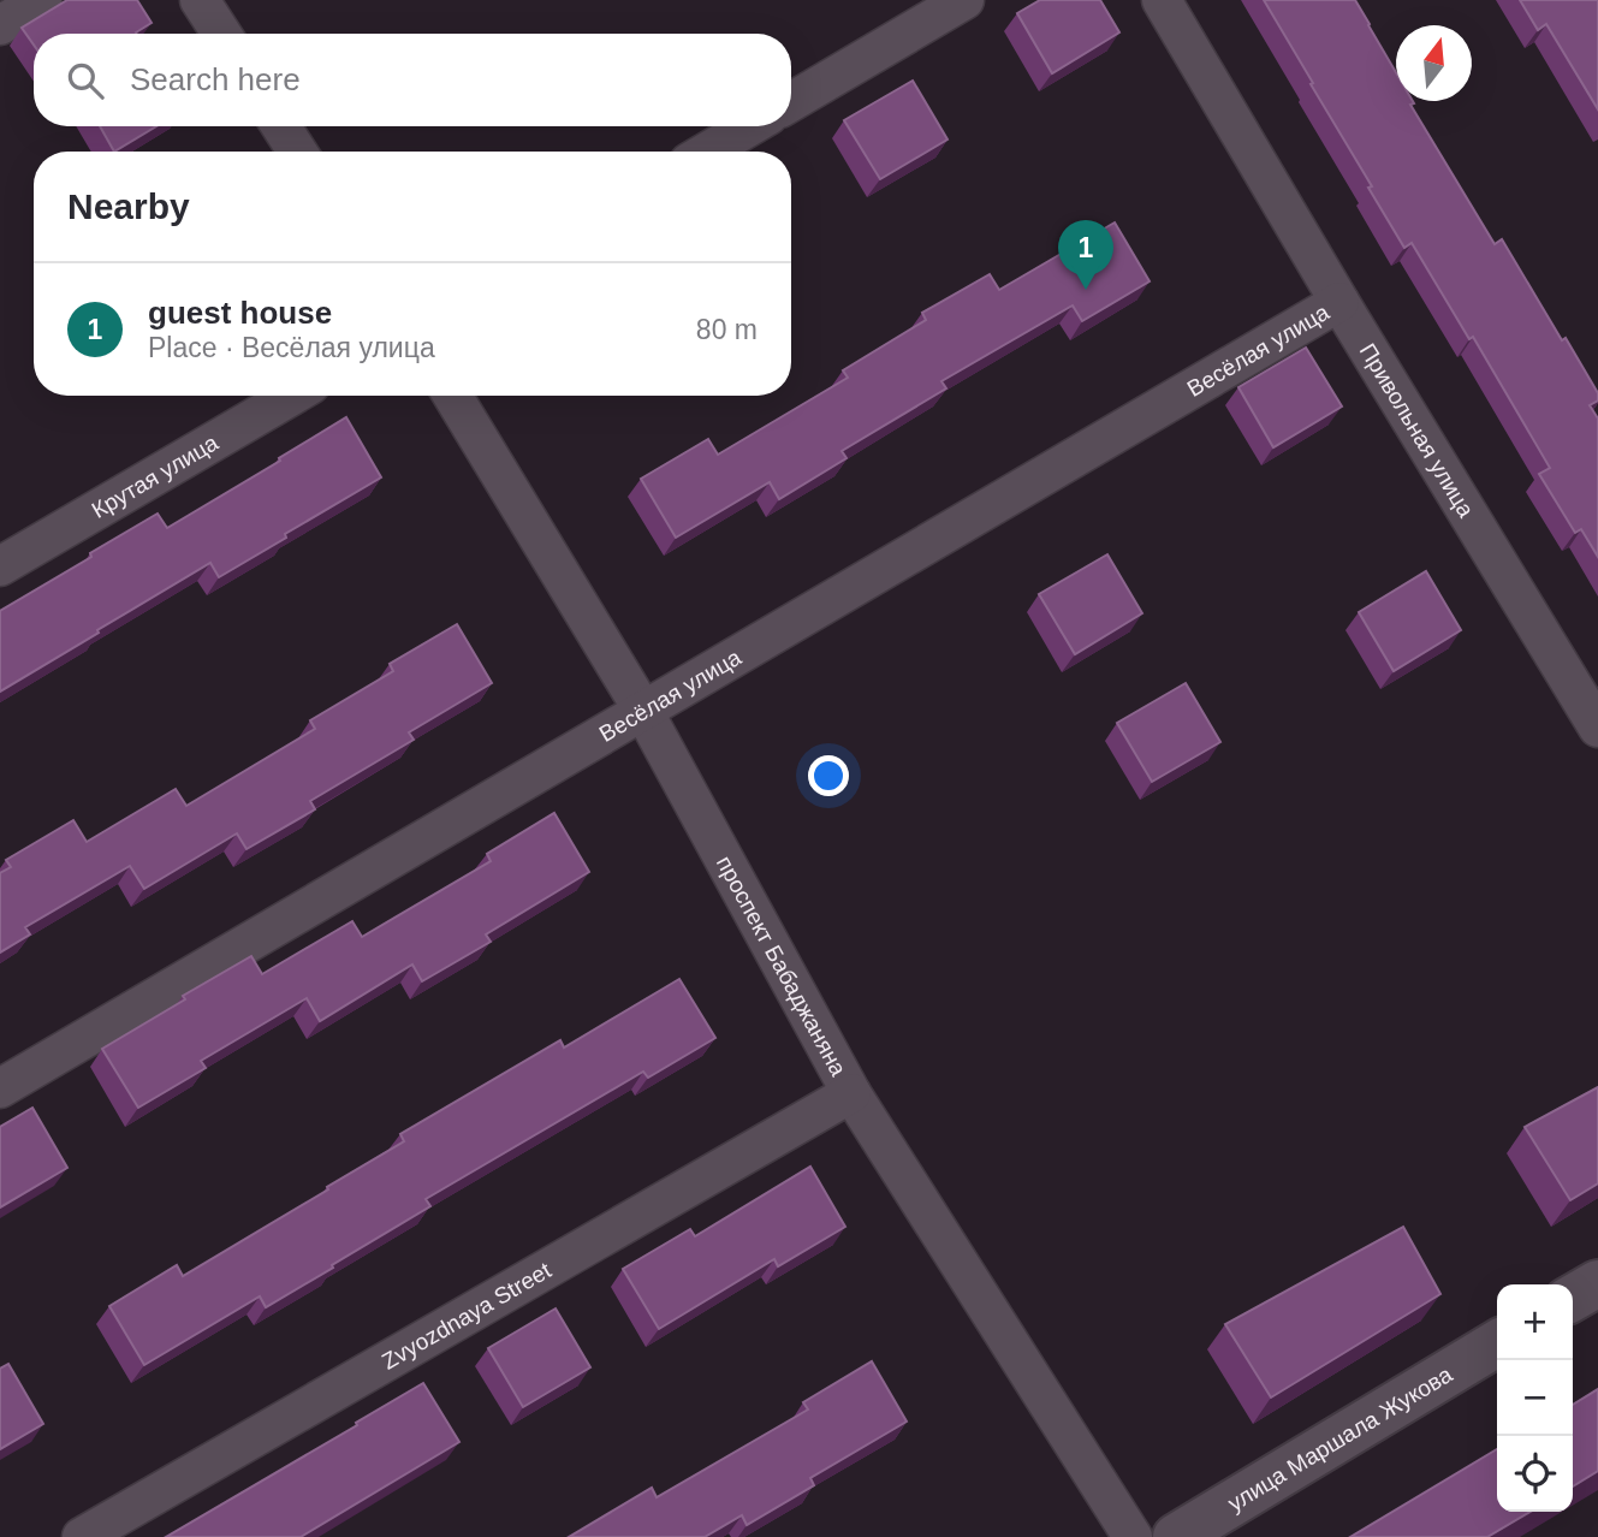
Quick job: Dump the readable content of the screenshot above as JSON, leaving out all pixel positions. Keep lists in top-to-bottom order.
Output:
{
  "streets": {
    "main road": ["улица Маршала Жукова"],
    "street": [
      "Весёлая улица",
      "Привольная улица",
      "Крутая улица",
      "проспект Бабаджаняна",
      "Zvyozdnaya Street"
    ]
  },
  "crossings": [
    ["Весёлая улица", "Привольная улица"],
    ["Весёлая улица", "проспект Бабаджаняна"],
    ["проспект Бабаджаняна", "Zvyozdnaya Street"]
  ],
  "north": "top",
  "page": {
    "search": "Search here",
    "heading": "Nearby",
    "pins": "1",
    "list": [
      {
        "mark": "1",
        "name": "guest house",
        "note": "Place · Весёлая улица",
        "value": "80 m"
      }
    ],
    "map_buttons": ["+", "−"]
  }
}
